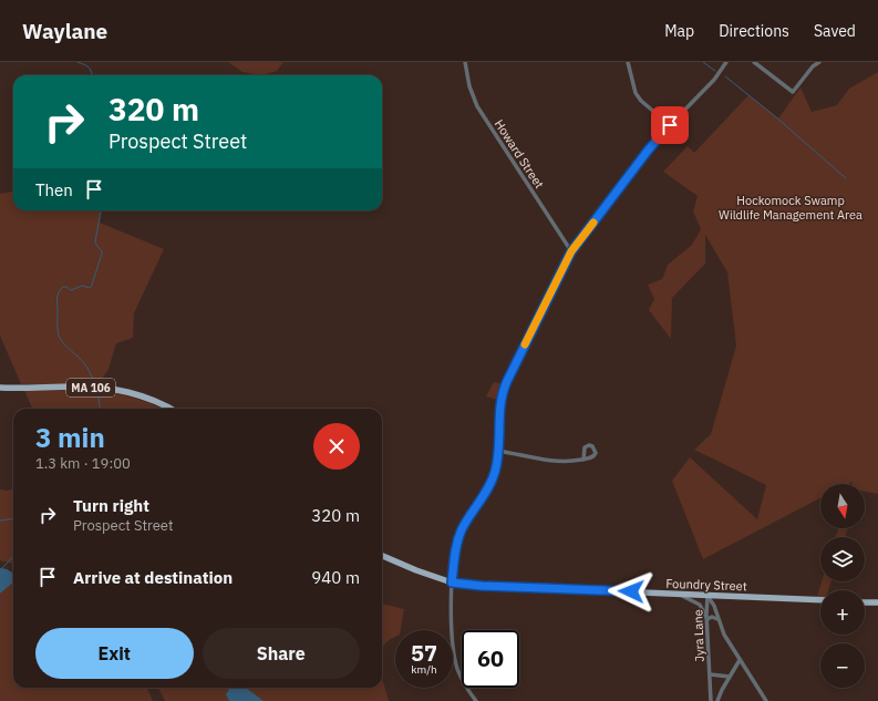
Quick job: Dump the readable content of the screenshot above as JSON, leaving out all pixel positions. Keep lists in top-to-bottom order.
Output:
{
  "streets": {
    "main road": ["MA 106", "Foundry Street"],
    "street": ["Howard Street", "Jyra Lane"]
  },
  "crossings": [
    ["Foundry Street", "Jyra Lane"]
  ],
  "parks": ["Hockomock Swamp Wildlife Management Area"],
  "north": "bottom",
  "page": {
    "header": "Waylane",
    "nav": ["Map", "Directions", "Saved"],
    "turn": ["320 m", "Prospect Street"],
    "then": "Then",
    "heading": ["3 min", "1.3 km · 19:00"],
    "map_buttons": ["+", "−"],
    "list": [
      {
        "name": "Turn right",
        "note": "Prospect Street",
        "value": "320 m"
      },
      {
        "name": "Arrive at destination",
        "value": "940 m"
      }
    ],
    "buttons": ["Exit", "Share"],
    "speed": "57 km/h",
    "limit": "60"
  }
}
